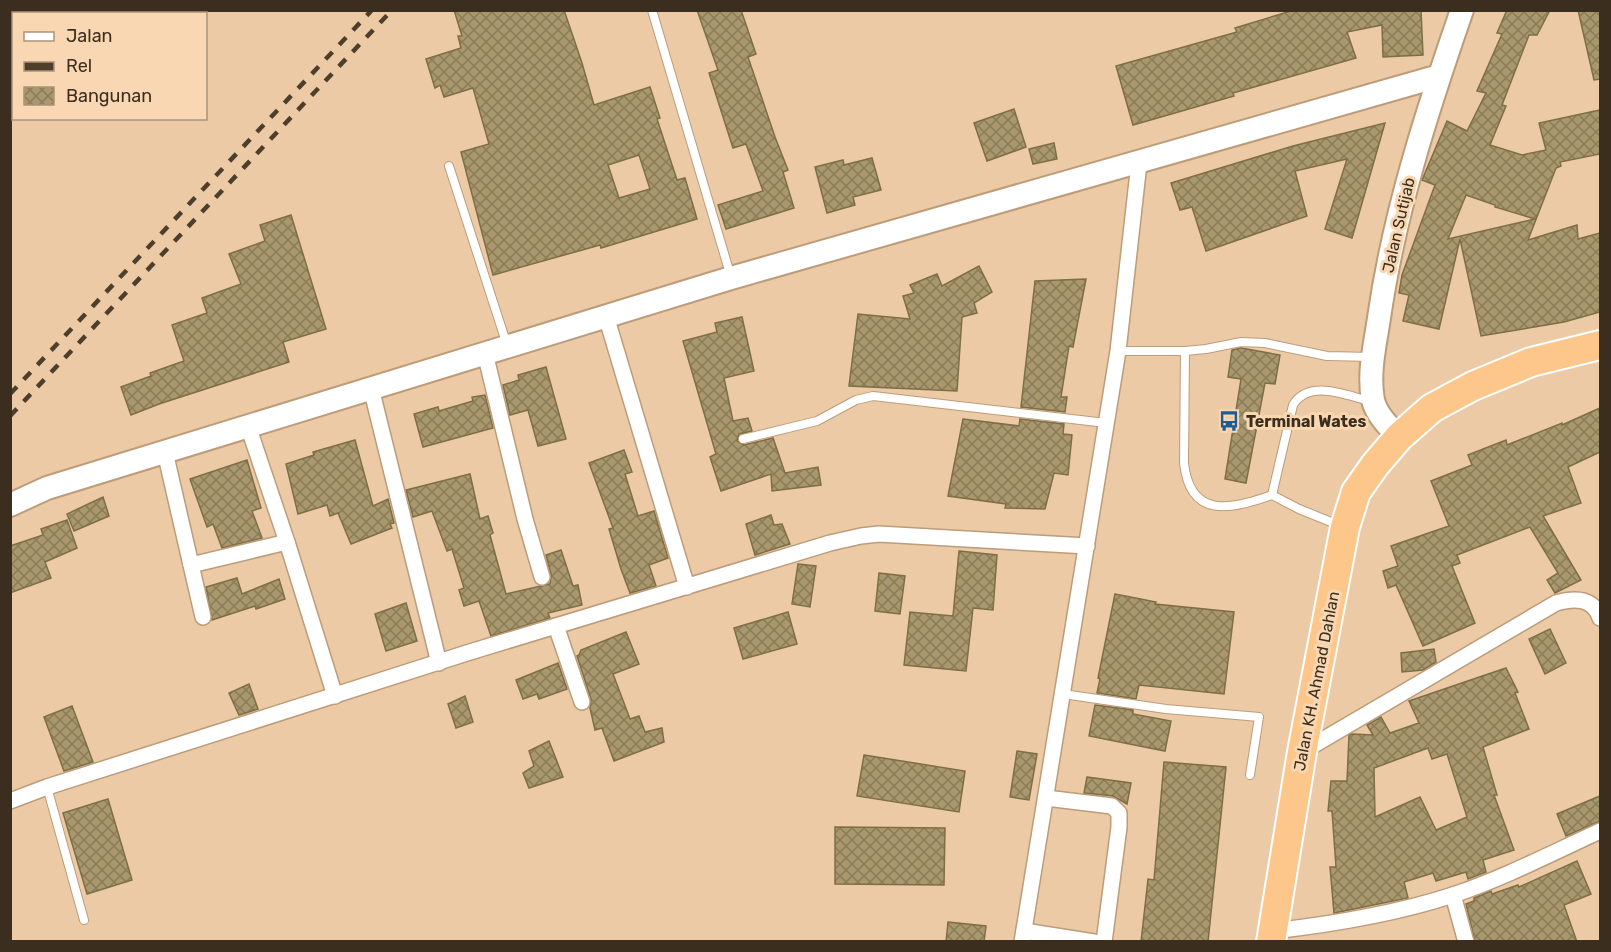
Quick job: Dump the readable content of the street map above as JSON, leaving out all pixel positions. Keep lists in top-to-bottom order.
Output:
{
  "streets": {
    "highway": ["Jalan KH. Ahmad Dahlan"],
    "street": ["Jalan Sutijab"]
  },
  "crossings": [
    ["Jalan Sutijab", "Jalan KH. Ahmad Dahlan"]
  ],
  "places": {
    "bus stop": ["Terminal Wates"]
  },
  "legend": ["Jalan", "Rel", "Bangunan"]
}
